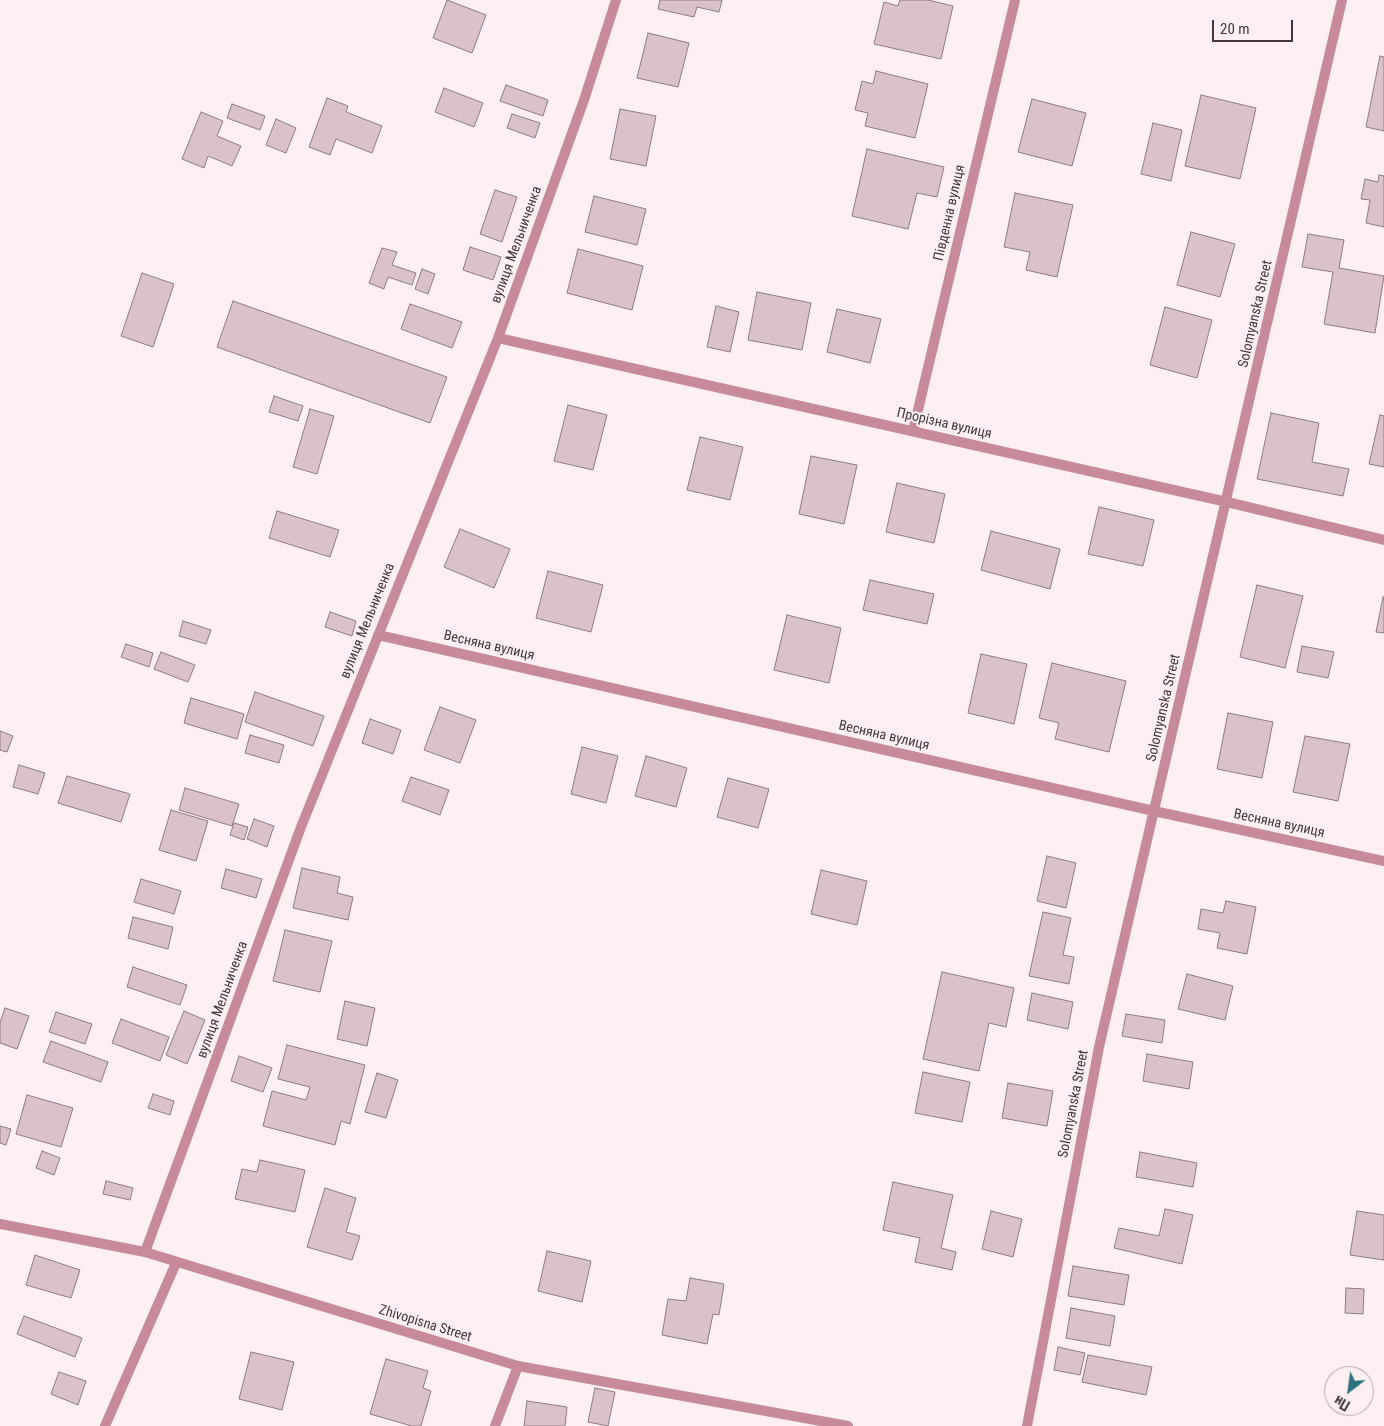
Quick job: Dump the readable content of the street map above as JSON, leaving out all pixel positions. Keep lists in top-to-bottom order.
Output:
{
  "streets": {
    "street": [
      "Південна вулиця",
      "вулиця Мельниченка",
      "Solomyanska Street",
      "Прорізна вулиця",
      "Весняна вулиця",
      "Zhivopisna Street"
    ]
  },
  "crossings": [
    ["Південна вулиця", "Прорізна вулиця"],
    ["вулиця Мельниченка", "Прорізна вулиця"],
    ["вулиця Мельниченка", "Весняна вулиця"],
    ["вулиця Мельниченка", "Zhivopisna Street"],
    ["Solomyanska Street", "Прорізна вулиця"],
    ["Solomyanska Street", "Весняна вулиця"]
  ],
  "scale_bar": "20 m",
  "north": "bottom left"
}
